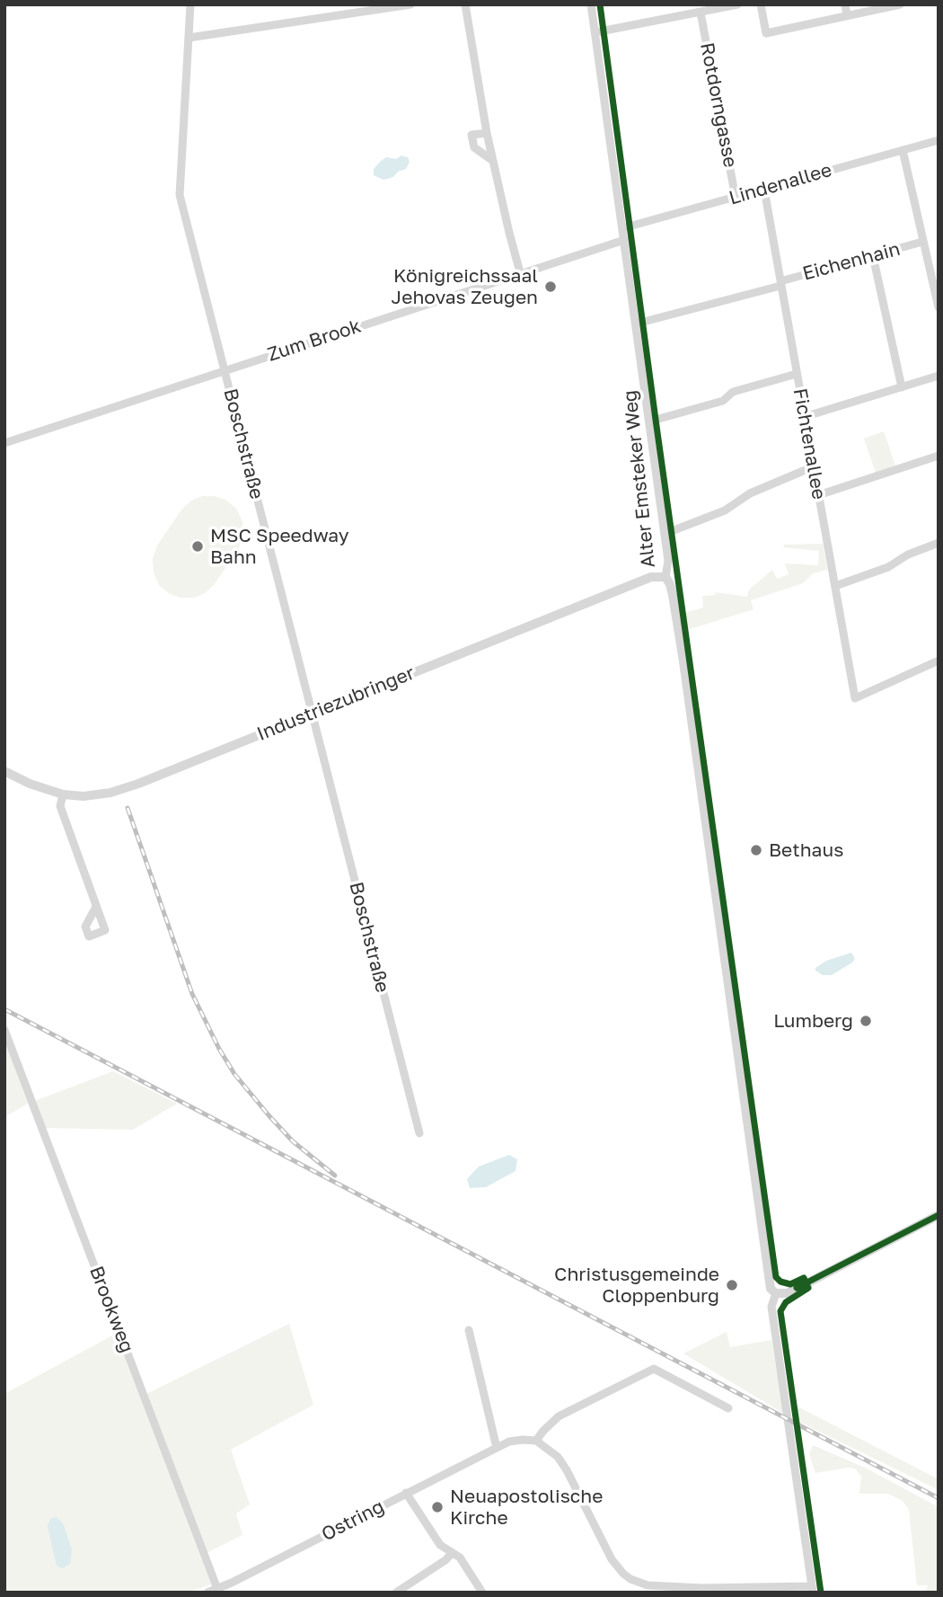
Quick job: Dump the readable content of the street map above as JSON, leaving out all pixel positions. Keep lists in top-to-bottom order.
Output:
{
  "streets": {
    "street": [
      "Rotdorngasse",
      "Lindenallee",
      "Eichenhain",
      "Zum Brook",
      "Boschstraße",
      "Fichtenallee",
      "Alter Emsteker Weg",
      "Industriezubringer",
      "Brookweg",
      "Ostring"
    ]
  },
  "crossings": [
    ["Rotdorngasse", "Lindenallee"],
    ["Lindenallee", "Fichtenallee"],
    ["Lindenallee", "Alter Emsteker Weg"],
    ["Eichenhain", "Fichtenallee"],
    ["Eichenhain", "Alter Emsteker Weg"],
    ["Zum Brook", "Boschstraße"],
    ["Zum Brook", "Alter Emsteker Weg"],
    ["Boschstraße", "Industriezubringer"],
    ["Alter Emsteker Weg", "Industriezubringer"],
    ["Brookweg", "Ostring"]
  ],
  "places": [
    "Königreichssaal Jehovas Zeugen",
    "MSC Speedway Bahn",
    "Bethaus",
    "Lumberg",
    "Christusgemeinde Cloppenburg",
    "Neuapostolische Kirche"
  ]
}
